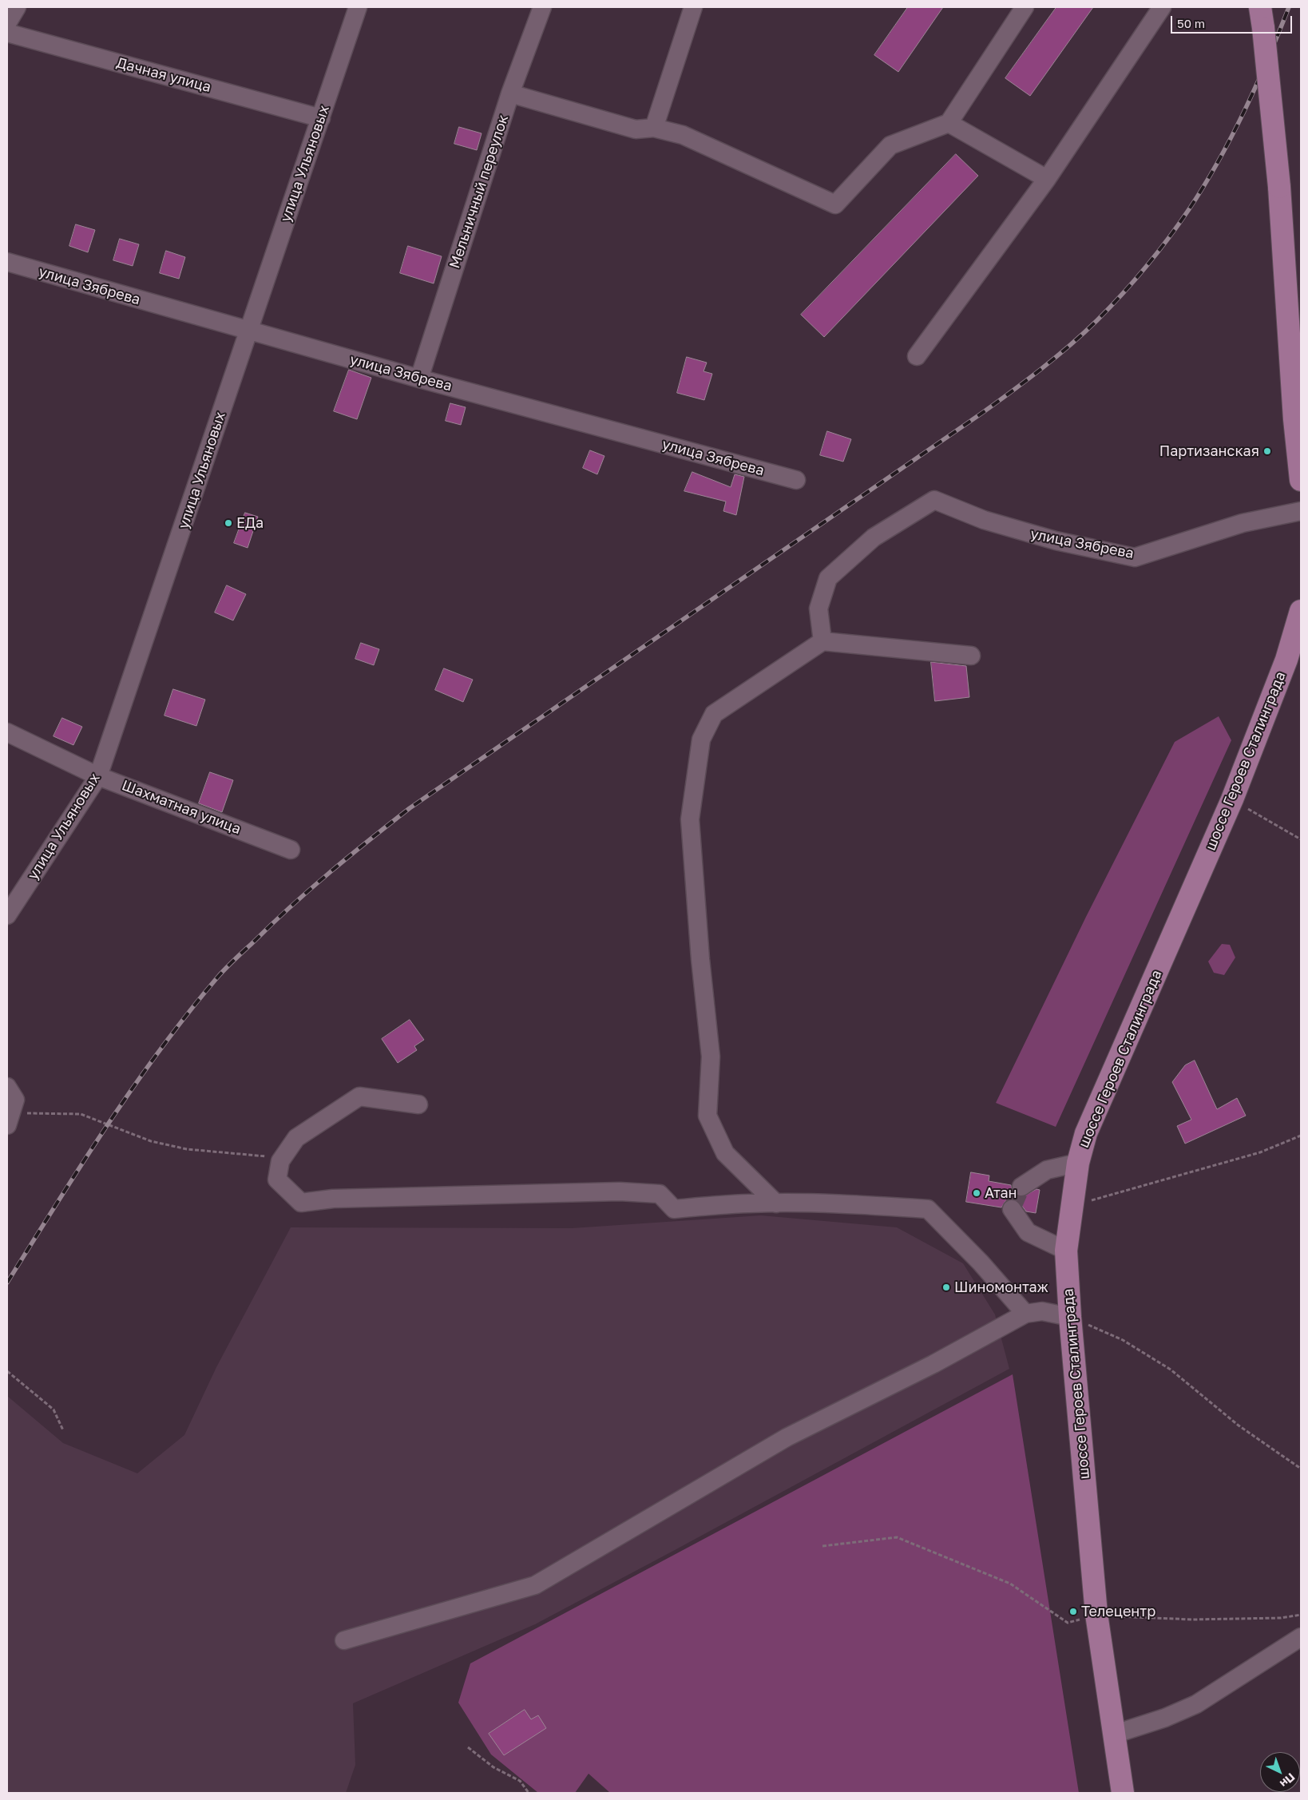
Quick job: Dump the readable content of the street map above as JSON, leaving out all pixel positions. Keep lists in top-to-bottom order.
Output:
{
  "streets": {
    "main road": ["шоссе Героев Сталинграда"],
    "street": [
      "Дачная улица",
      "улица Ульяновых",
      "Мельничный переулок",
      "улица Зябрева",
      "Шахматная улица"
    ]
  },
  "crossings": [
    ["Дачная улица", "улица Ульяновых"],
    ["улица Ульяновых", "улица Зябрева"],
    ["улица Ульяновых", "Шахматная улица"],
    ["Мельничный переулок", "улица Зябрева"]
  ],
  "places": [
    "Партизанская",
    "ЕДа",
    "Атан",
    "Шиномонтаж",
    "Телецентр"
  ],
  "scale_bar": "50 m",
  "north": "bottom right"
}
